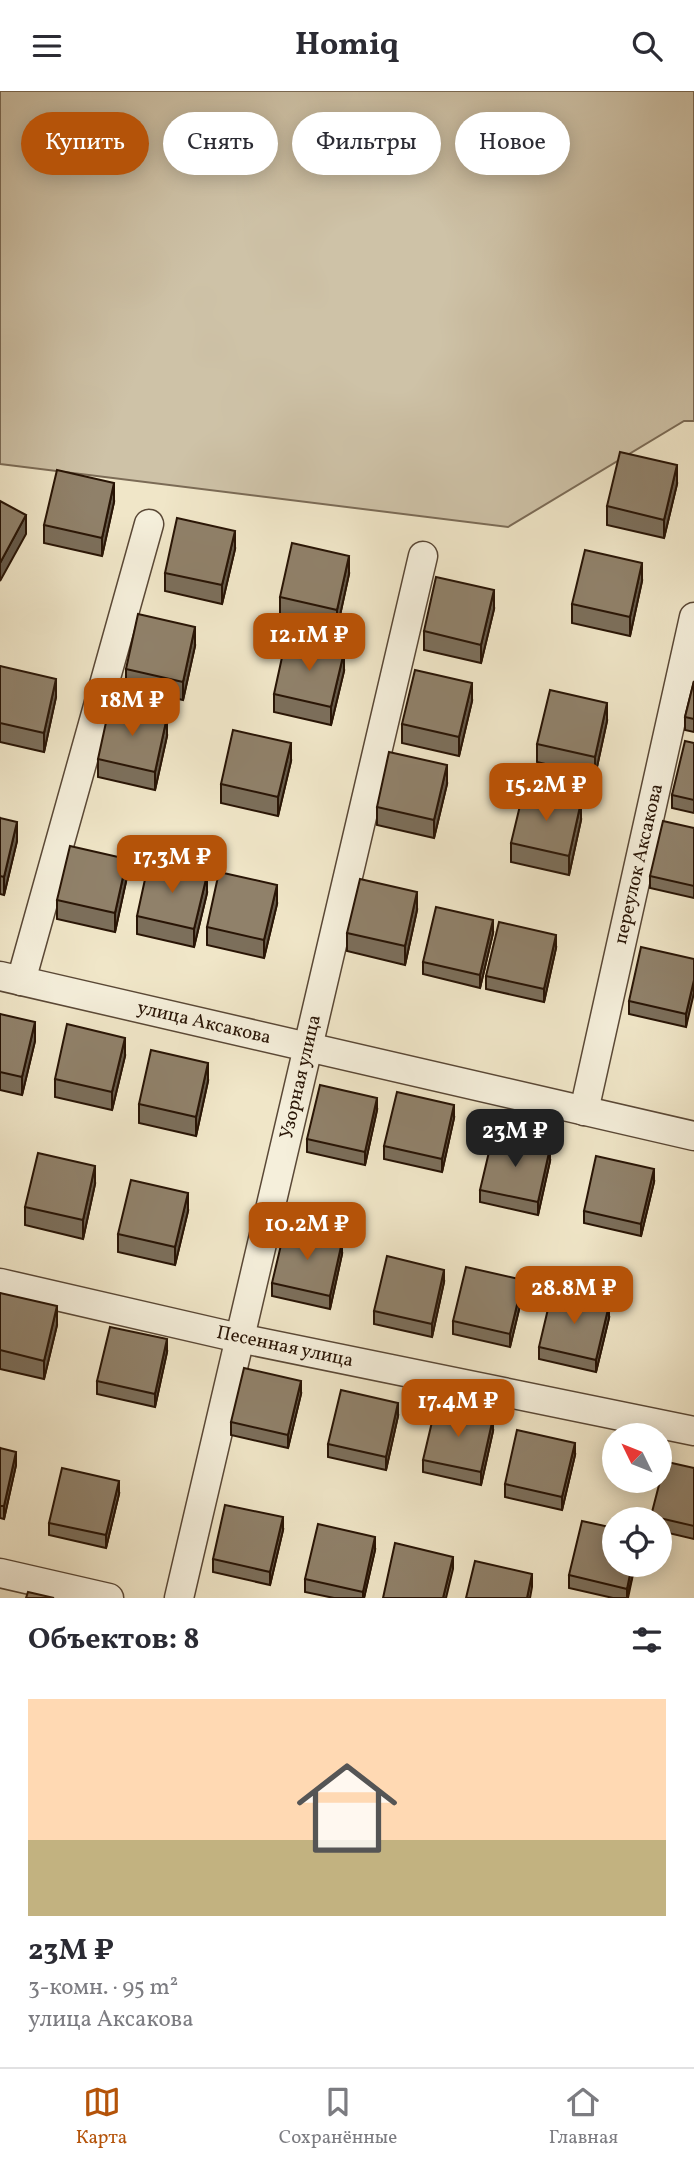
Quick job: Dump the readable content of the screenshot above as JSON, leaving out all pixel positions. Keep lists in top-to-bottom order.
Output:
{
  "streets": {
    "street": [
      "переулок Аксакова",
      "улица Аксакова",
      "Узорная улица",
      "Песенная улица"
    ]
  },
  "crossings": [
    ["переулок Аксакова", "улица Аксакова"],
    ["улица Аксакова", "Узорная улица"],
    ["Узорная улица", "Песенная улица"]
  ],
  "north": "top left",
  "page": {
    "header": "Homiq",
    "chip": [
      "Купить",
      "Снять",
      "Фильтры",
      "Новое"
    ],
    "price": [
      "12.1M ₽",
      "18M ₽",
      "15.2M ₽",
      "17.3M ₽",
      "23M ₽",
      "10.2M ₽",
      "28.8M ₽",
      "17.4M ₽"
    ],
    "heading": "Объектов: 8",
    "list": [
      {
        "name": "23M ₽",
        "note": "3-комн. · 95 m² · улица Аксакова"
      }
    ],
    "tabs": ["Карта", "Сохранённые", "Главная"]
  }
}
